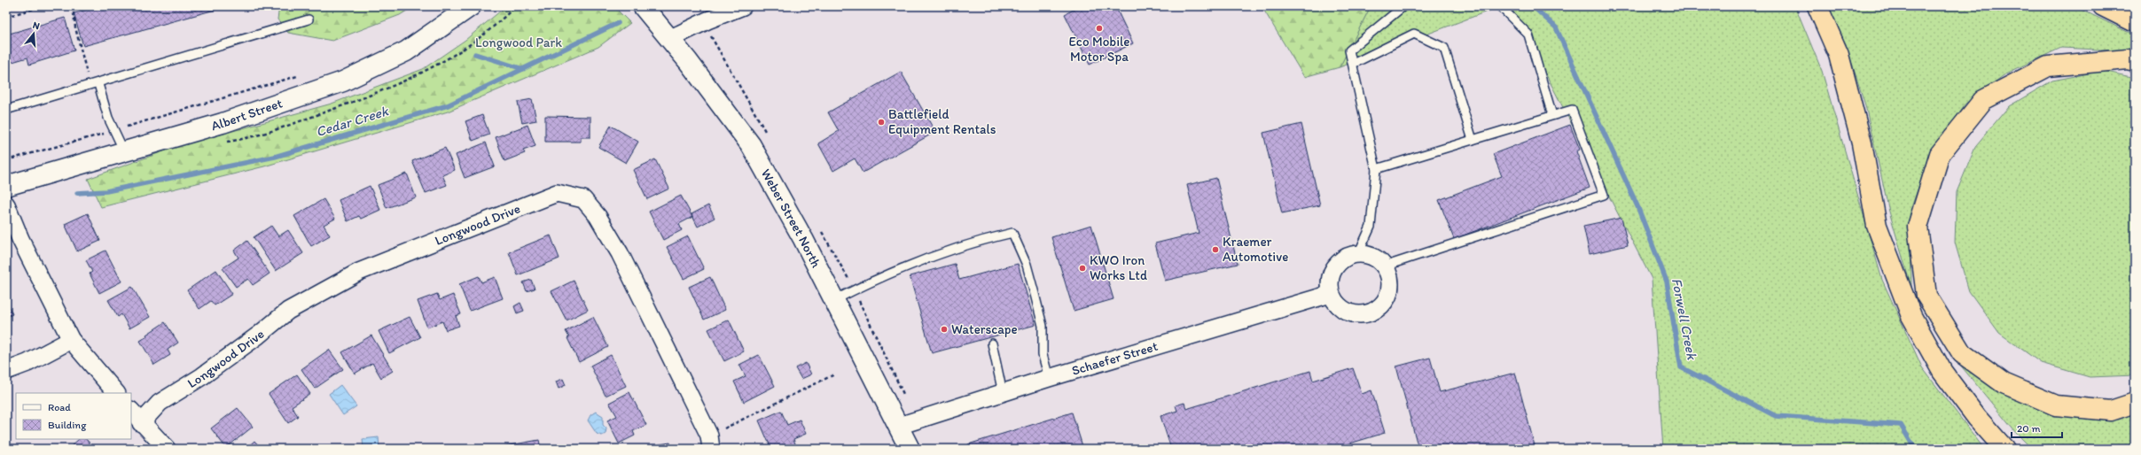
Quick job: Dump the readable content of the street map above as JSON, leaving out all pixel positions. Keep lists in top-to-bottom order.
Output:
{
  "streets": {
    "main road": ["Albert Street", "Weber Street North"],
    "street": ["Longwood Drive", "Schaefer Street"]
  },
  "crossings": [
    ["Weber Street North", "Schaefer Street"]
  ],
  "water": ["Cedar Creek", "Forwell Creek"],
  "parks": ["Longwood Park"],
  "places": [
    "Eco Mobile Motor Spa",
    "Battlefield Equipment Rentals",
    "Kraemer Automotive",
    "KWO Iron Works Ltd",
    "Waterscape"
  ],
  "legend": ["Road", "Building"],
  "scale_bar": "20 m",
  "north": "top"
}
